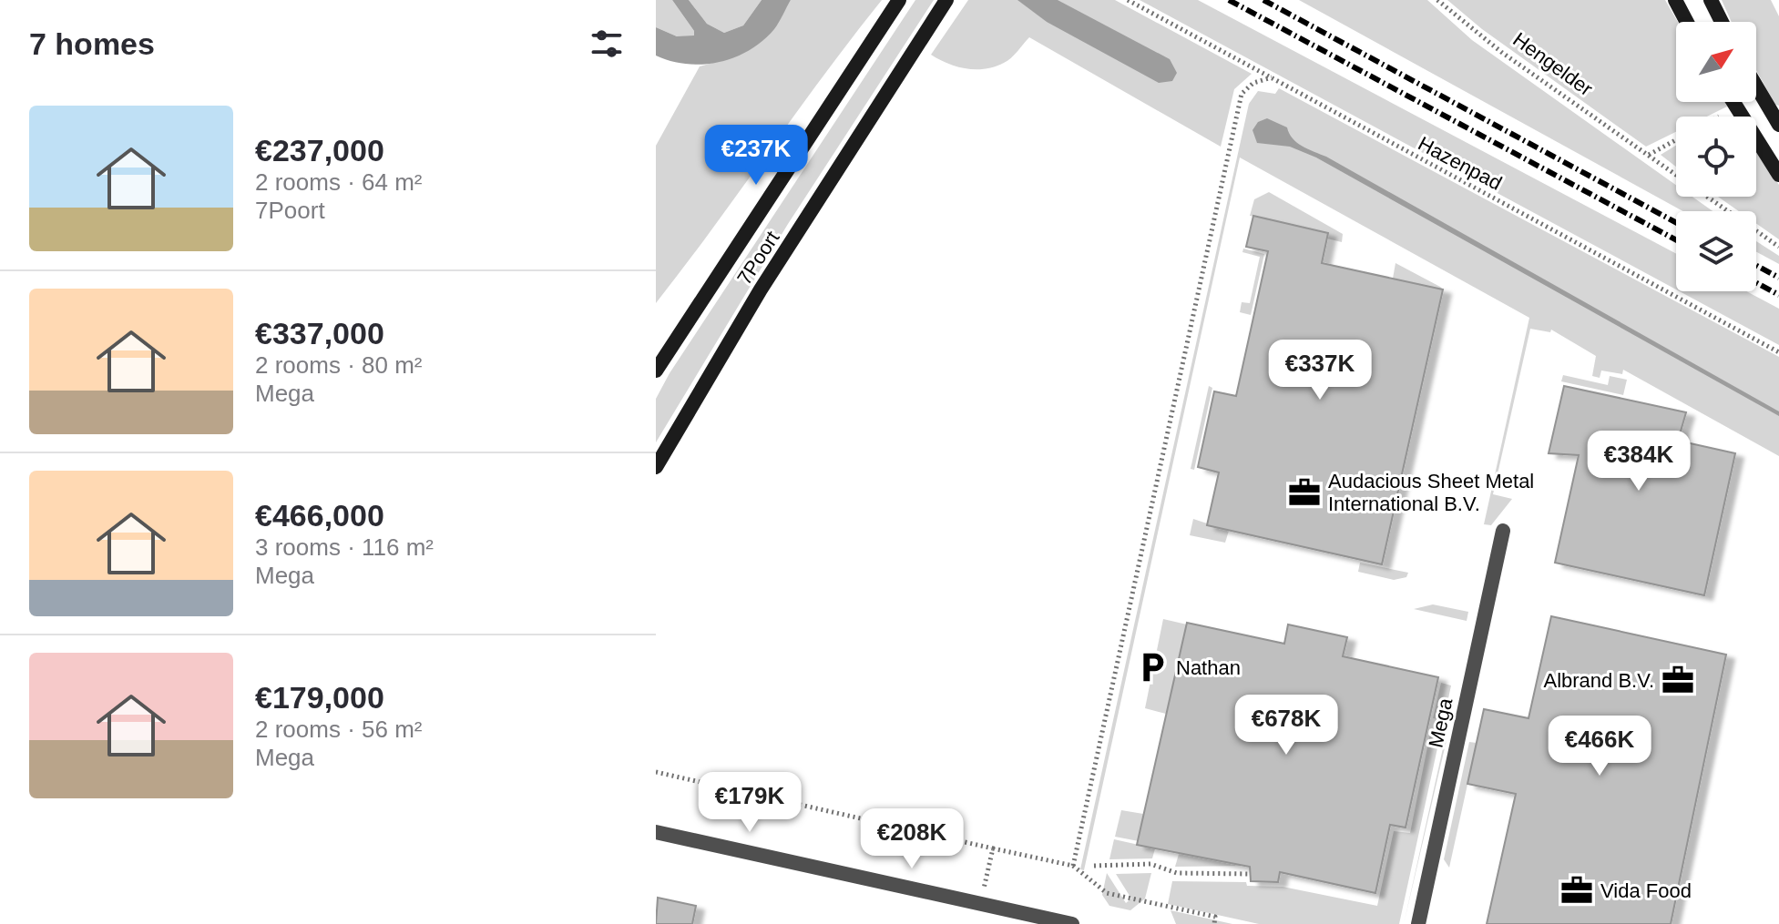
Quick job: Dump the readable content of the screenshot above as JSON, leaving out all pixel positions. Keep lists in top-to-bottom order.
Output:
{
  "streets": {
    "street": ["7Poort", "Mega"],
    "path": ["Hengelder", "Hazenpad"]
  },
  "places": {
    "office": ["Audacious Sheet Metal International B.V.", "Albrand B.V.", "Vida Food"],
    "parking": ["Nathan"]
  },
  "north": "top right",
  "page": {
    "heading": "7 homes",
    "list": [
      {
        "name": "€237,000",
        "note": "2 rooms · 64 m² · 7Poort"
      },
      {
        "name": "€337,000",
        "note": "2 rooms · 80 m² · Mega"
      },
      {
        "name": "€466,000",
        "note": "3 rooms · 116 m² · Mega"
      },
      {
        "name": "€179,000",
        "note": "2 rooms · 56 m² · Mega"
      }
    ],
    "price": [
      "€237K",
      "€337K",
      "€384K",
      "€678K",
      "€466K",
      "€179K",
      "€208K"
    ]
  }
}
